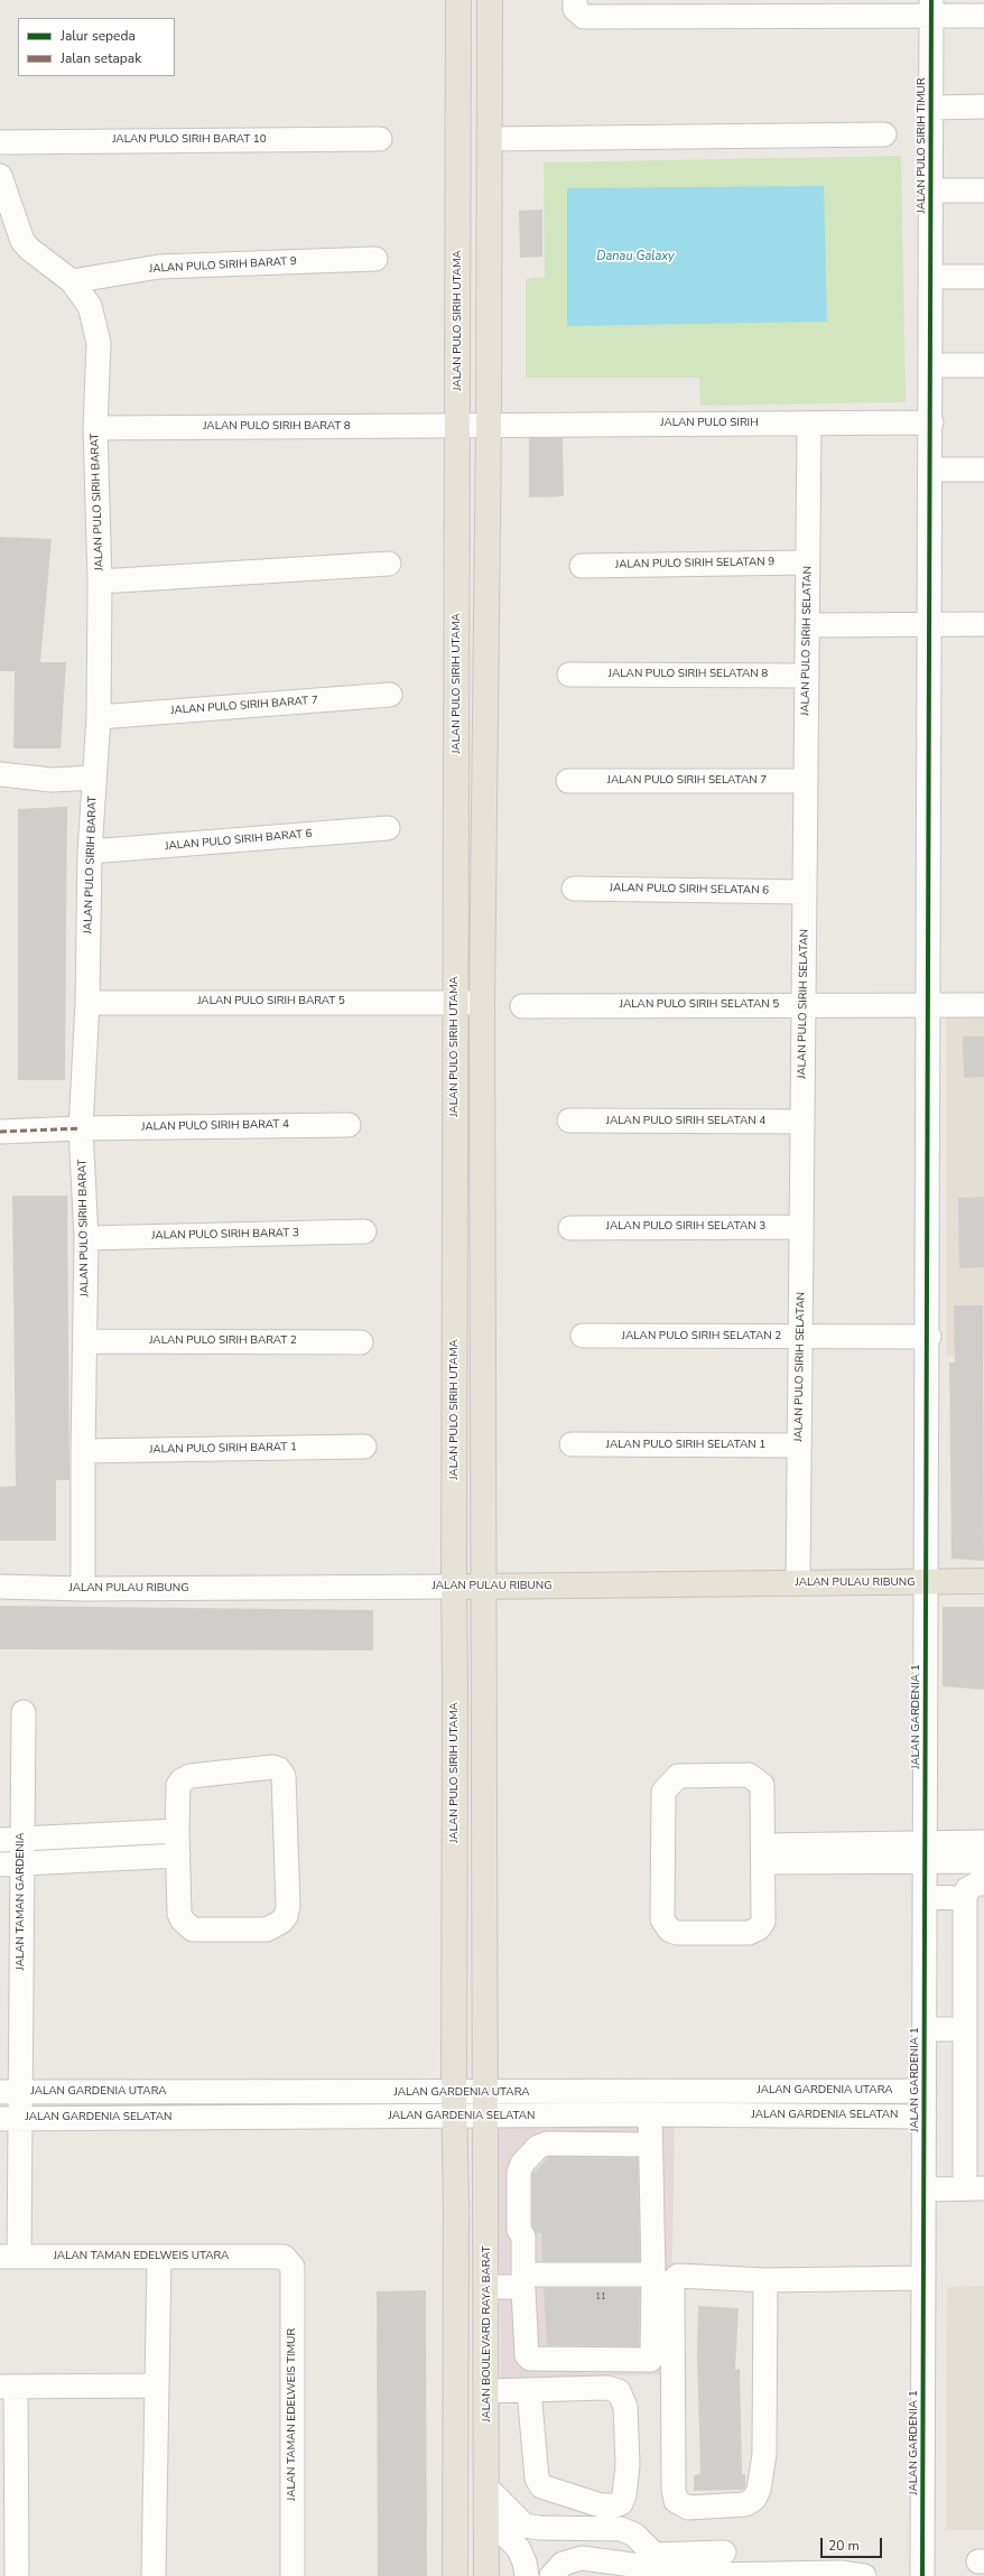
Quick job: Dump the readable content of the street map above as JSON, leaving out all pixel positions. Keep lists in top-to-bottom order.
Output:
{
  "streets": {
    "main road": ["JALAN PULO SIRIH UTAMA", "JALAN PULAU RIBUNG", "JALAN BOULEVARD RAYA BARAT"],
    "street": [
      "JALAN PULO SIRIH BARAT 10",
      "JALAN PULO SIRIH TIMUR",
      "JALAN PULO SIRIH BARAT 9",
      "JALAN PULO SIRIH",
      "JALAN PULO SIRIH BARAT 8",
      "JALAN PULO SIRIH BARAT",
      "JALAN PULO SIRIH SELATAN 9",
      "JALAN PULO SIRIH SELATAN",
      "JALAN PULO SIRIH SELATAN 8",
      "JALAN PULO SIRIH BARAT 7",
      "JALAN PULO SIRIH SELATAN 7",
      "JALAN PULO SIRIH BARAT 6",
      "JALAN PULO SIRIH SELATAN 6",
      "JALAN PULO SIRIH BARAT 5",
      "JALAN PULO SIRIH SELATAN 5",
      "JALAN PULO SIRIH SELATAN 4",
      "JALAN PULO SIRIH BARAT 4",
      "JALAN PULO SIRIH SELATAN 3",
      "JALAN PULO SIRIH BARAT 3",
      "JALAN PULO SIRIH SELATAN 2",
      "JALAN PULO SIRIH BARAT 2",
      "JALAN PULO SIRIH SELATAN 1",
      "JALAN PULO SIRIH BARAT 1",
      "JALAN GARDENIA 1",
      "JALAN TAMAN GARDENIA",
      "JALAN GARDENIA UTARA",
      "JALAN GARDENIA SELATAN",
      "JALAN TAMAN EDELWEIS UTARA",
      "JALAN TAMAN EDELWEIS TIMUR"
    ]
  },
  "crossings": [
    ["JALAN PULO SIRIH TIMUR", "JALAN PULO SIRIH"],
    ["JALAN PULO SIRIH TIMUR", "JALAN PULO SIRIH SELATAN 5"],
    ["JALAN PULO SIRIH TIMUR", "JALAN PULO SIRIH SELATAN 2"],
    ["JALAN PULO SIRIH TIMUR", "JALAN PULAU RIBUNG"],
    ["JALAN PULO SIRIH TIMUR", "JALAN GARDENIA 1"],
    ["JALAN PULO SIRIH BARAT 9", "JALAN PULO SIRIH BARAT"],
    ["JALAN PULO SIRIH UTAMA", "JALAN PULO SIRIH"],
    ["JALAN PULO SIRIH UTAMA", "JALAN PULO SIRIH BARAT 8"],
    ["JALAN PULO SIRIH UTAMA", "JALAN PULO SIRIH BARAT 5"],
    ["JALAN PULO SIRIH UTAMA", "JALAN PULAU RIBUNG"],
    ["JALAN PULO SIRIH UTAMA", "JALAN GARDENIA UTARA"],
    ["JALAN PULO SIRIH", "JALAN PULO SIRIH BARAT 8"],
    ["JALAN PULO SIRIH", "JALAN PULO SIRIH SELATAN"],
    ["JALAN PULO SIRIH BARAT 8", "JALAN PULO SIRIH BARAT"],
    ["JALAN PULO SIRIH BARAT", "JALAN PULO SIRIH BARAT 7"],
    ["JALAN PULO SIRIH BARAT", "JALAN PULO SIRIH BARAT 6"],
    ["JALAN PULO SIRIH BARAT", "JALAN PULO SIRIH BARAT 5"],
    ["JALAN PULO SIRIH BARAT", "JALAN PULO SIRIH BARAT 4"],
    ["JALAN PULO SIRIH BARAT", "JALAN PULO SIRIH BARAT 3"],
    ["JALAN PULO SIRIH BARAT", "JALAN PULO SIRIH BARAT 2"],
    ["JALAN PULO SIRIH BARAT", "JALAN PULO SIRIH BARAT 1"],
    ["JALAN PULO SIRIH BARAT", "JALAN PULAU RIBUNG"],
    ["JALAN PULO SIRIH SELATAN 9", "JALAN PULO SIRIH SELATAN"],
    ["JALAN PULO SIRIH SELATAN", "JALAN PULO SIRIH SELATAN 8"],
    ["JALAN PULO SIRIH SELATAN", "JALAN PULO SIRIH SELATAN 7"],
    ["JALAN PULO SIRIH SELATAN", "JALAN PULO SIRIH SELATAN 6"],
    ["JALAN PULO SIRIH SELATAN", "JALAN PULO SIRIH SELATAN 5"],
    ["JALAN PULO SIRIH SELATAN", "JALAN PULO SIRIH SELATAN 4"],
    ["JALAN PULO SIRIH SELATAN", "JALAN PULO SIRIH SELATAN 3"],
    ["JALAN PULO SIRIH SELATAN", "JALAN PULO SIRIH SELATAN 2"],
    ["JALAN PULO SIRIH SELATAN", "JALAN PULO SIRIH SELATAN 1"],
    ["JALAN PULO SIRIH SELATAN", "JALAN PULAU RIBUNG"],
    ["JALAN PULAU RIBUNG", "JALAN GARDENIA 1"],
    ["JALAN GARDENIA 1", "JALAN GARDENIA UTARA"],
    ["JALAN GARDENIA 1", "JALAN GARDENIA SELATAN"],
    ["JALAN TAMAN GARDENIA", "JALAN GARDENIA UTARA"],
    ["JALAN TAMAN GARDENIA", "JALAN GARDENIA SELATAN"],
    ["JALAN TAMAN GARDENIA", "JALAN TAMAN EDELWEIS UTARA"],
    ["JALAN GARDENIA UTARA", "JALAN BOULEVARD RAYA BARAT"],
    ["JALAN GARDENIA SELATAN", "JALAN BOULEVARD RAYA BARAT"],
    ["JALAN TAMAN EDELWEIS UTARA", "JALAN TAMAN EDELWEIS TIMUR"]
  ],
  "water": ["Danau Galaxy"],
  "house_numbers": ["11"],
  "legend": ["Jalur sepeda", "Jalan setapak"],
  "scale_bar": "20 m"
}
